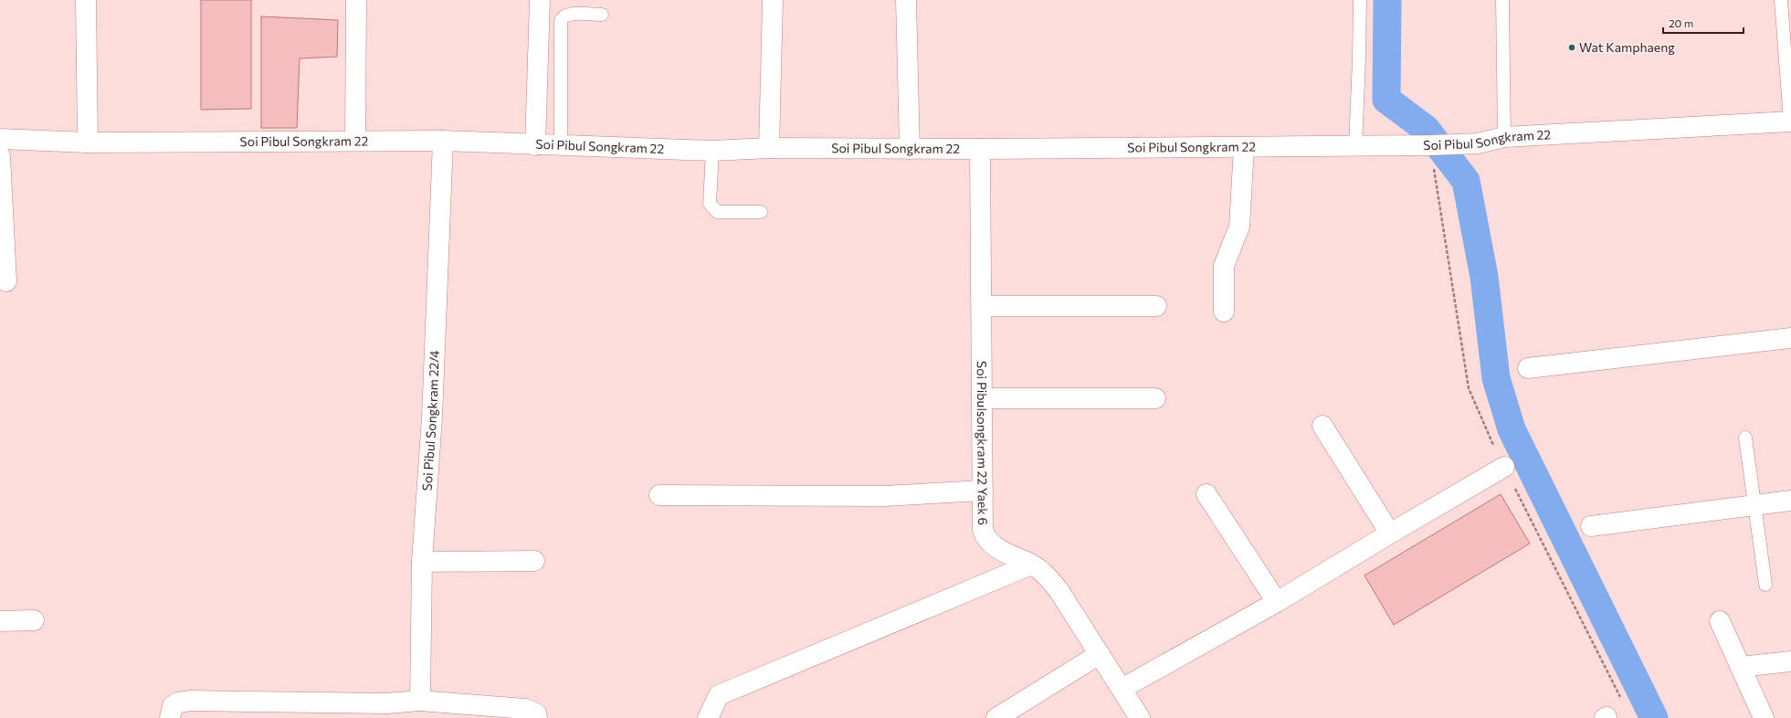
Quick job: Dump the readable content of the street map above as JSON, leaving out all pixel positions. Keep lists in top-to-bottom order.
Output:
{
  "streets": {
    "street": ["Soi Pibul Songkram 22", "Soi Pibul Songkram 22/4", "Soi Pibulsongkram 22 Yaek 6"]
  },
  "crossings": [
    ["Soi Pibul Songkram 22", "Soi Pibul Songkram 22/4"],
    ["Soi Pibul Songkram 22", "Soi Pibulsongkram 22 Yaek 6"]
  ],
  "places": ["Wat Kamphaeng"],
  "scale_bar": "20 m"
}
